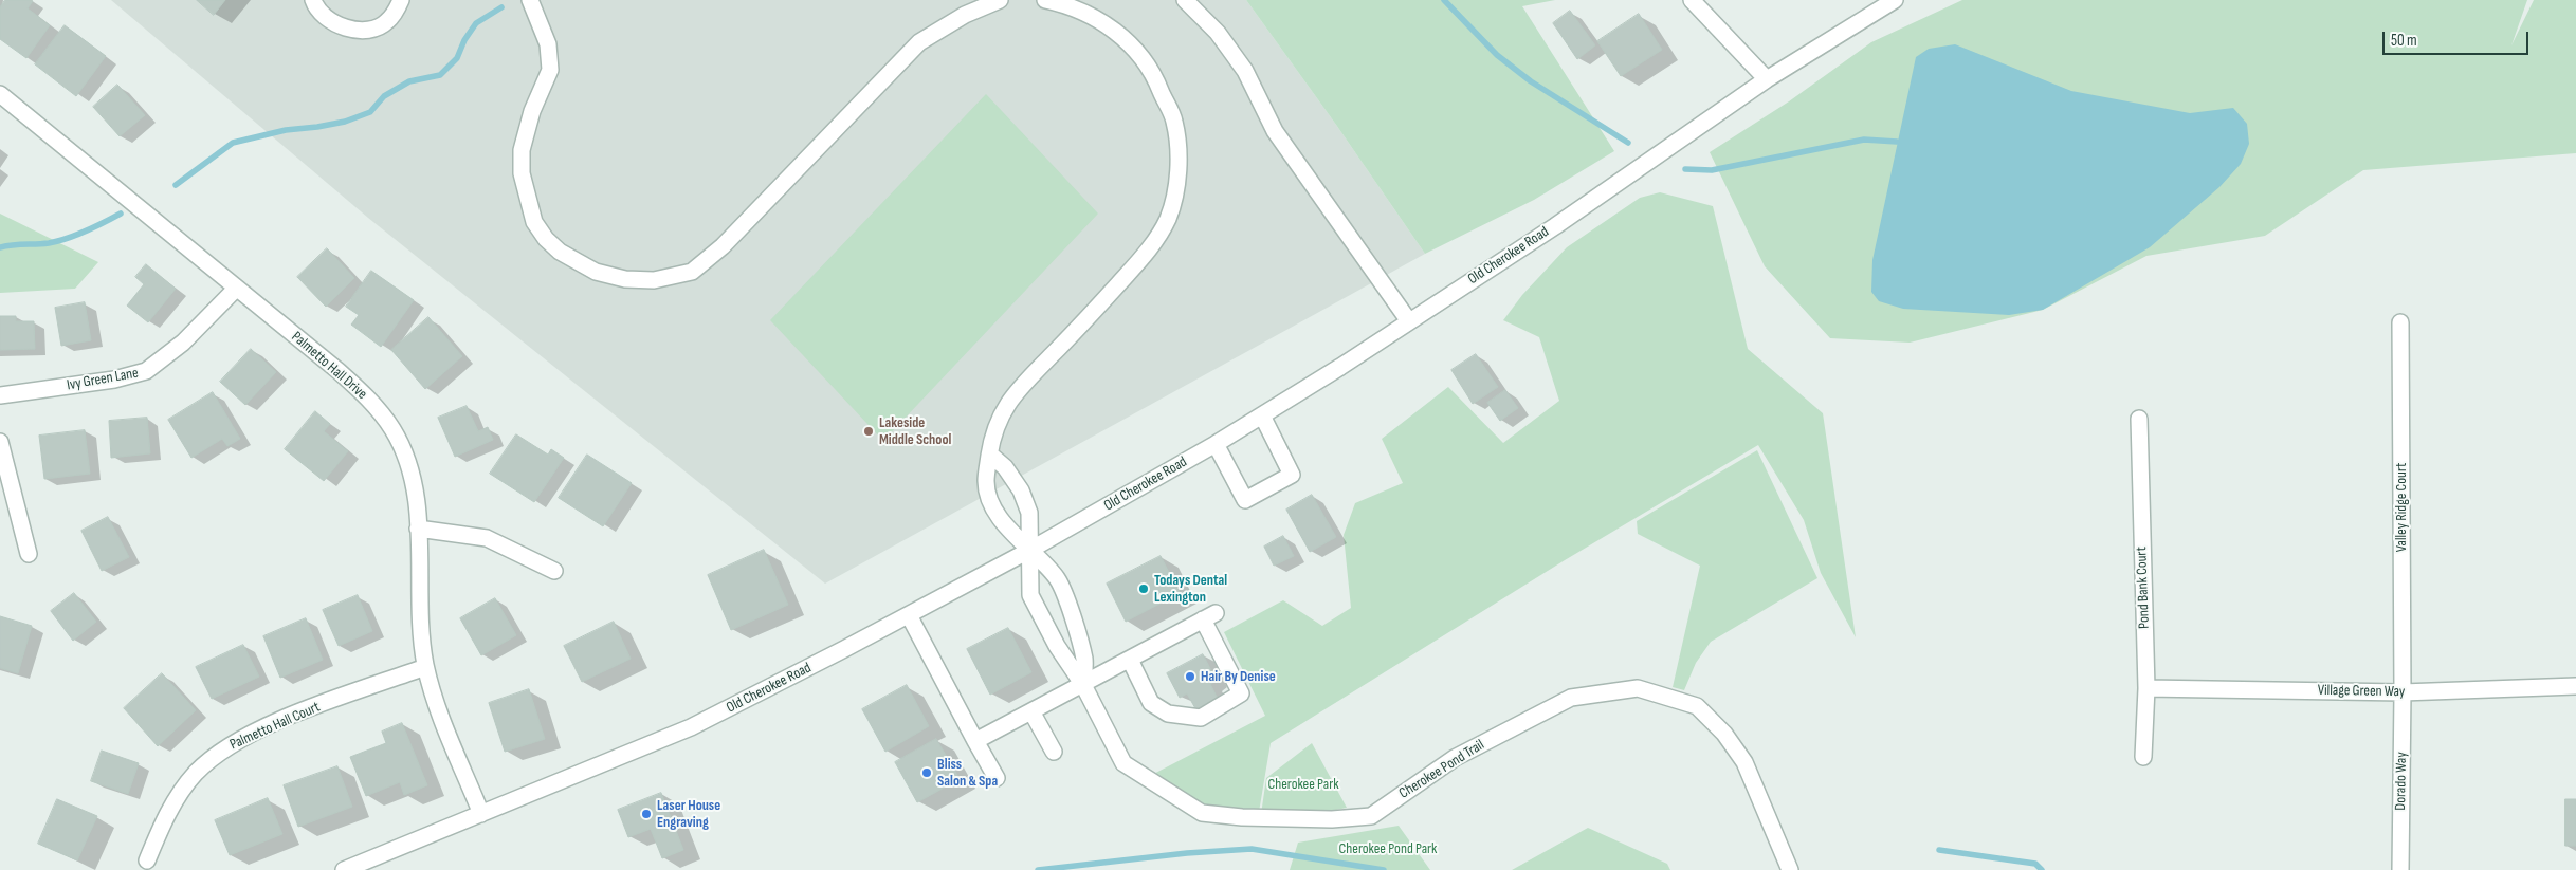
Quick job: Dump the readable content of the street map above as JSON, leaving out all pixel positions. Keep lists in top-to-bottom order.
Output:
{
  "streets": {
    "street": [
      "Old Cherokee Road",
      "Palmetto Hall Drive",
      "Ivy Green Lane",
      "Valley Ridge Court",
      "Pond Bank Court",
      "Village Green Way",
      "Palmetto Hall Court",
      "Cherokee Pond Trail",
      "Dorado Way"
    ]
  },
  "crossings": [
    ["Old Cherokee Road", "Palmetto Hall Drive"],
    ["Old Cherokee Road", "Cherokee Pond Trail"],
    ["Palmetto Hall Drive", "Ivy Green Lane"],
    ["Palmetto Hall Drive", "Palmetto Hall Court"],
    ["Valley Ridge Court", "Village Green Way"],
    ["Valley Ridge Court", "Dorado Way"],
    ["Pond Bank Court", "Village Green Way"],
    ["Village Green Way", "Dorado Way"]
  ],
  "parks": ["Cherokee Park", "Cherokee Pond Park"],
  "places": [
    "Lakeside Middle School",
    "Todays Dental Lexington",
    "Hair By Denise",
    "Bliss Salon & Spa",
    "Laser House Engraving"
  ],
  "scale_bar": "50 m"
}
